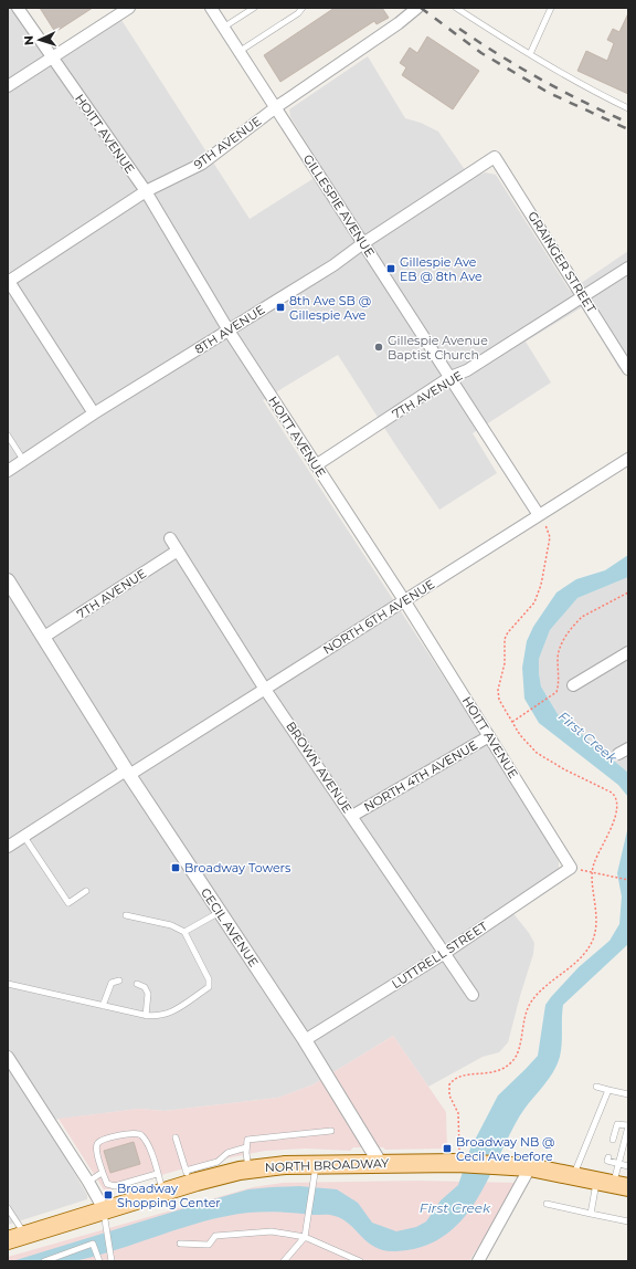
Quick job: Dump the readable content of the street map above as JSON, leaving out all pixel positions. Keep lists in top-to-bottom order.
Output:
{
  "streets": {
    "main road": ["NORTH BROADWAY"],
    "street": [
      "HOITT AVENUE",
      "9TH AVENUE",
      "GILLESPIE AVENUE",
      "GRAINGER STREET",
      "8TH AVENUE",
      "7TH AVENUE",
      "NORTH 6TH AVENUE",
      "BROWN AVENUE",
      "NORTH 4TH AVENUE",
      "CECIL AVENUE",
      "LUTTRELL STREET"
    ]
  },
  "crossings": [
    ["HOITT AVENUE", "9TH AVENUE"],
    ["HOITT AVENUE", "8TH AVENUE"],
    ["HOITT AVENUE", "7TH AVENUE"],
    ["HOITT AVENUE", "NORTH 6TH AVENUE"],
    ["HOITT AVENUE", "NORTH 4TH AVENUE"],
    ["HOITT AVENUE", "LUTTRELL STREET"],
    ["9TH AVENUE", "GILLESPIE AVENUE"],
    ["GILLESPIE AVENUE", "8TH AVENUE"],
    ["GILLESPIE AVENUE", "7TH AVENUE"],
    ["GILLESPIE AVENUE", "NORTH 6TH AVENUE"],
    ["GRAINGER STREET", "8TH AVENUE"],
    ["GRAINGER STREET", "7TH AVENUE"],
    ["7TH AVENUE", "BROWN AVENUE"],
    ["7TH AVENUE", "CECIL AVENUE"],
    ["NORTH 6TH AVENUE", "BROWN AVENUE"],
    ["NORTH 6TH AVENUE", "CECIL AVENUE"],
    ["BROWN AVENUE", "NORTH 4TH AVENUE"],
    ["BROWN AVENUE", "LUTTRELL STREET"],
    ["CECIL AVENUE", "LUTTRELL STREET"],
    ["CECIL AVENUE", "NORTH BROADWAY"]
  ],
  "water": ["First Creek"],
  "places": {
    "transit": [
      "Gillespie Ave EB @ 8th Ave",
      "8th Ave SB @ Gillespie Ave",
      "Broadway Towers",
      "Broadway NB @ Cecil Ave before",
      "Broadway Shopping Center"
    ],
    "other": ["Gillespie Avenue Baptist Church"]
  },
  "north": "left"
}
